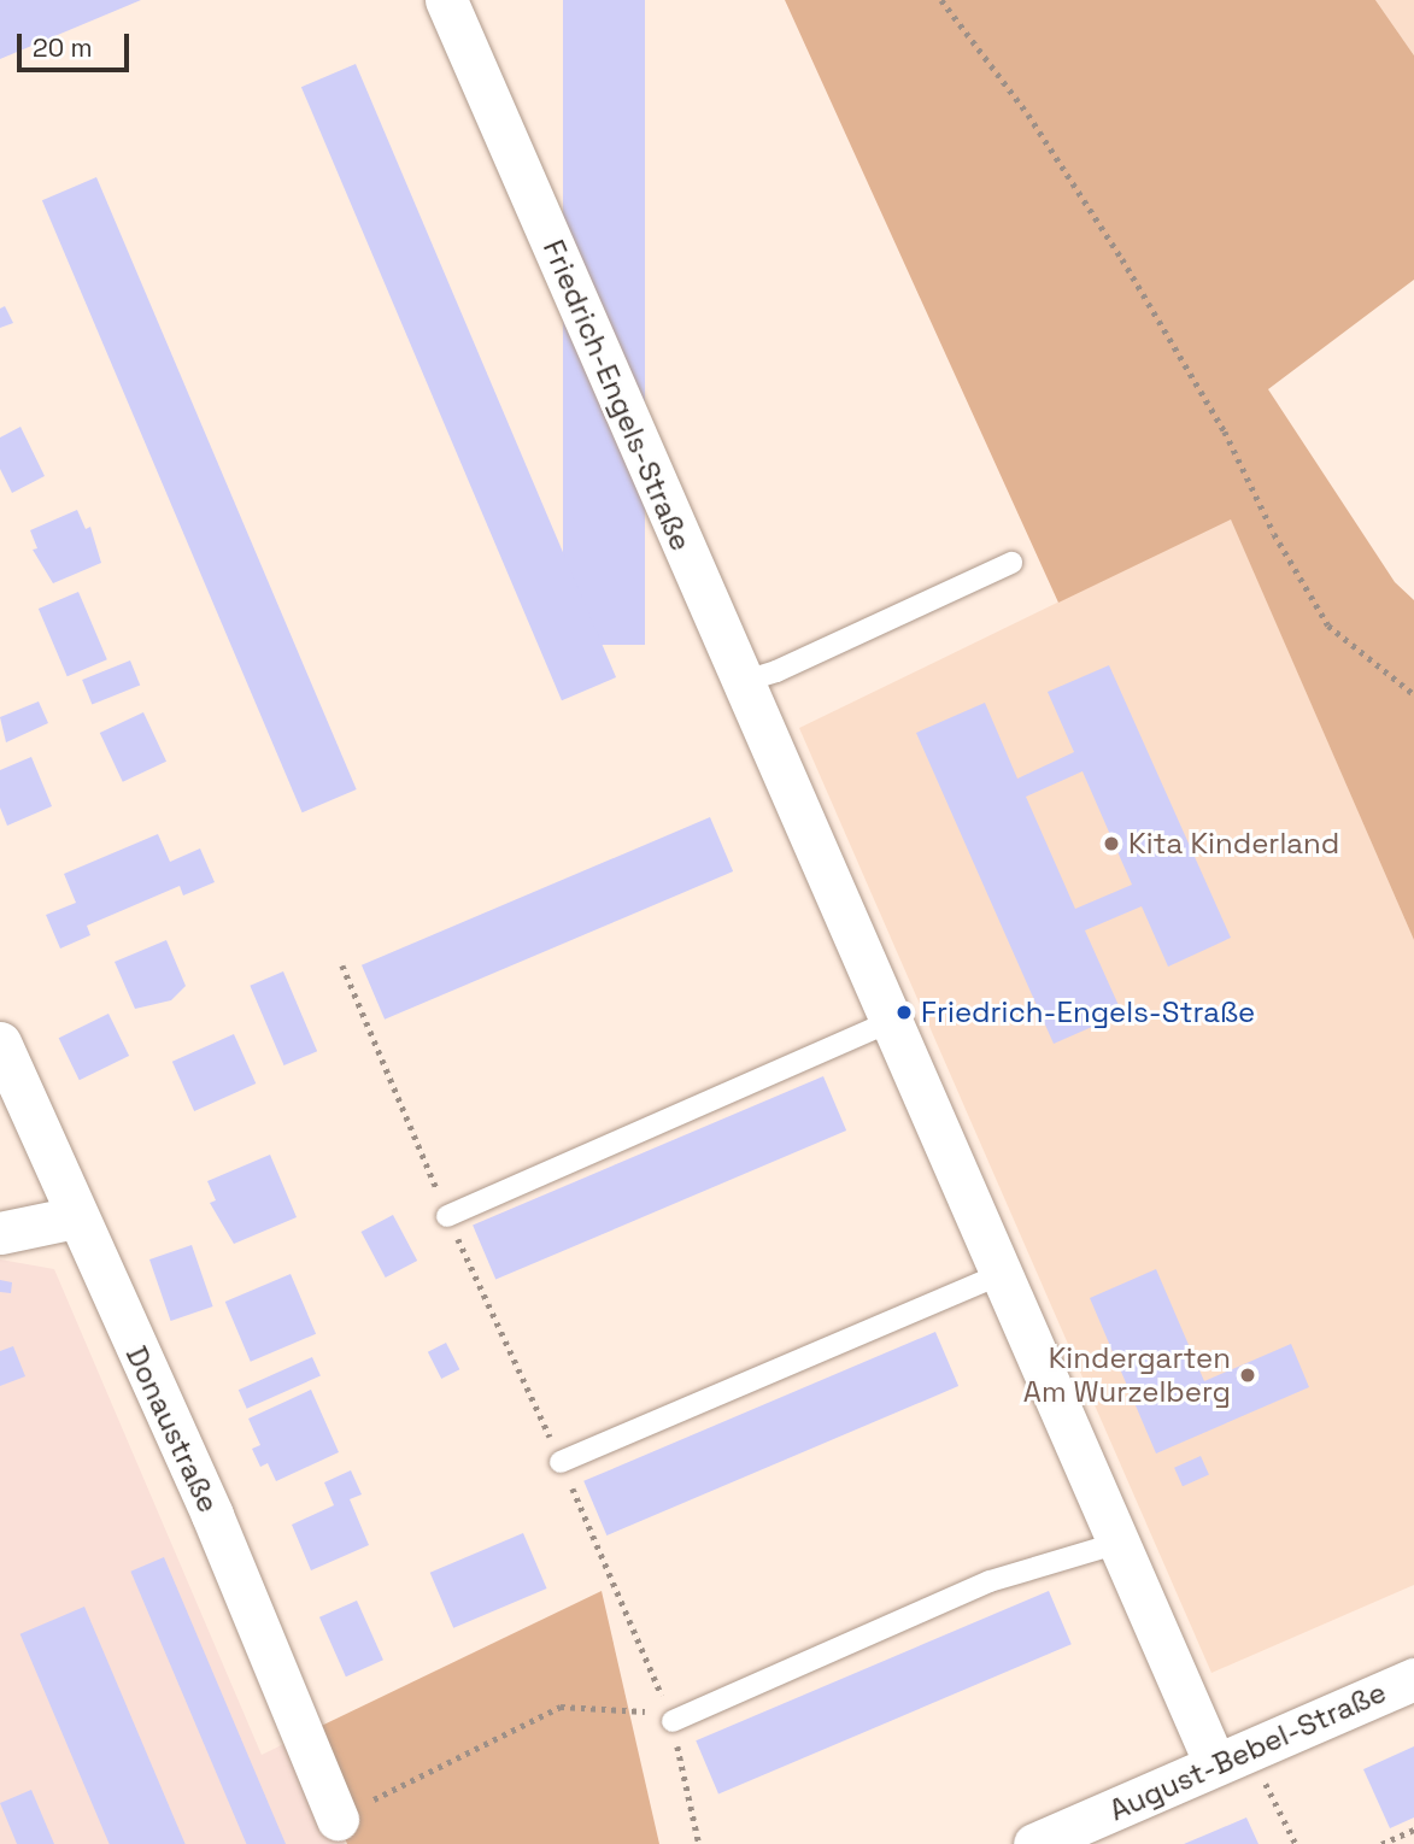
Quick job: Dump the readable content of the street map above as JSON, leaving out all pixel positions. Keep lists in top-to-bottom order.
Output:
{
  "streets": {
    "street": ["Friedrich-Engels-Straße", "Donaustraße", "August-Bebel-Straße"]
  },
  "crossings": [
    ["Friedrich-Engels-Straße", "August-Bebel-Straße"]
  ],
  "places": ["Kita Kinderland", "Friedrich-Engels-Straße", "Kindergarten Am Wurzelberg"],
  "scale_bar": "20 m"
}
